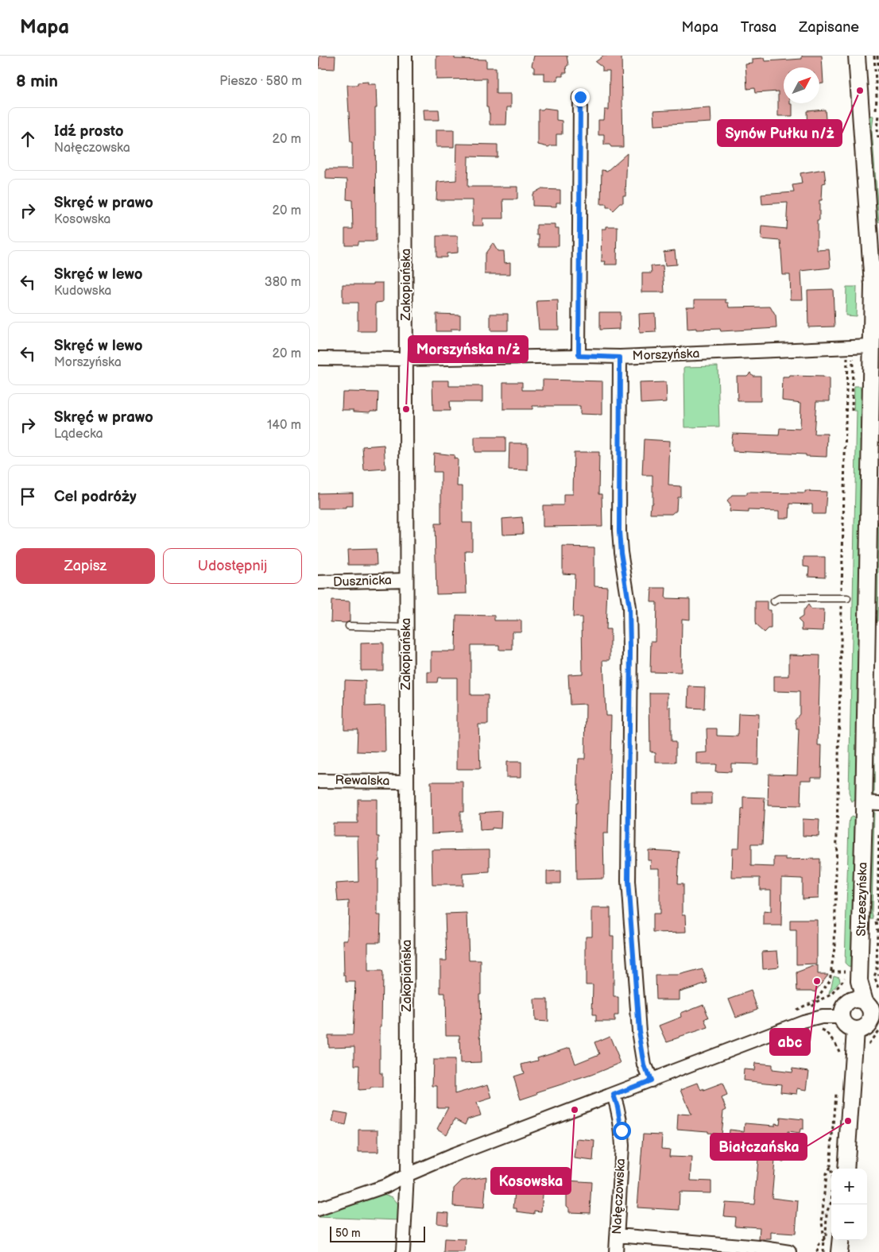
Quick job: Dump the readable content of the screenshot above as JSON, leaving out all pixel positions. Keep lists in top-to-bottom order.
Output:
{
  "streets": {
    "street": [
      "Zakopiańska",
      "Morszyńska",
      "Dusznicka",
      "Rewalska",
      "Strzeszyńska",
      "Nałęczowska"
    ]
  },
  "crossings": [
    ["Zakopiańska", "Morszyńska"],
    ["Zakopiańska", "Dusznicka"],
    ["Zakopiańska", "Rewalska"],
    ["Morszyńska", "Strzeszyńska"]
  ],
  "places": [
    "Synów Pułku n/ż",
    "Morszyńska n/ż",
    "abc",
    "Kosowska",
    "Białczańska"
  ],
  "scale_bar": "50 m",
  "north": "top right",
  "page": {
    "header": "Mapa",
    "nav": ["Mapa", "Trasa", "Zapisane"],
    "heading": ["8 min", "Pieszo · 580 m"],
    "list": [
      ["Idź prosto", "Nałęczowska", "20 m"],
      ["Skręć w prawo", "Kosowska", "20 m"],
      ["Skręć w lewo", "Kudowska", "380 m"],
      ["Skręć w lewo", "Morszyńska", "20 m"],
      ["Skręć w prawo", "Lądecka", "140 m"],
      "Cel podróży"
    ],
    "buttons": ["Zapisz", "Udostępnij"],
    "map_buttons": ["+", "−"],
    "scale": "50 m"
  }
}
